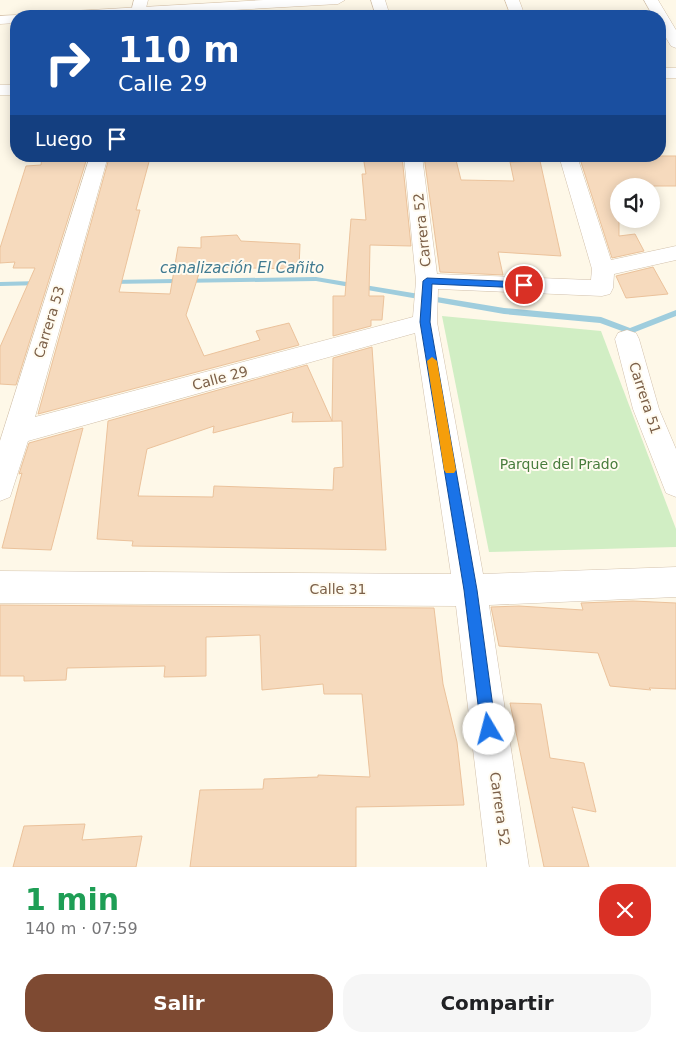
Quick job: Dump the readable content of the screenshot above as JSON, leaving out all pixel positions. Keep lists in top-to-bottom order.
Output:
{
  "streets": {
    "street": [
      "Carrera 52",
      "Carrera 53",
      "Calle 29",
      "Carrera 51",
      "Calle 31"
    ]
  },
  "crossings": [
    ["Carrera 52", "Calle 29"],
    ["Carrera 52", "Calle 31"],
    ["Carrera 53", "Calle 29"]
  ],
  "water": ["canalización El Cañito"],
  "parks": ["Parque del Prado"],
  "page": {
    "turn": ["110 m", "Calle 29"],
    "then": "Luego",
    "heading": ["1 min", "140 m · 07:59"],
    "buttons": ["Salir", "Compartir"]
  }
}
